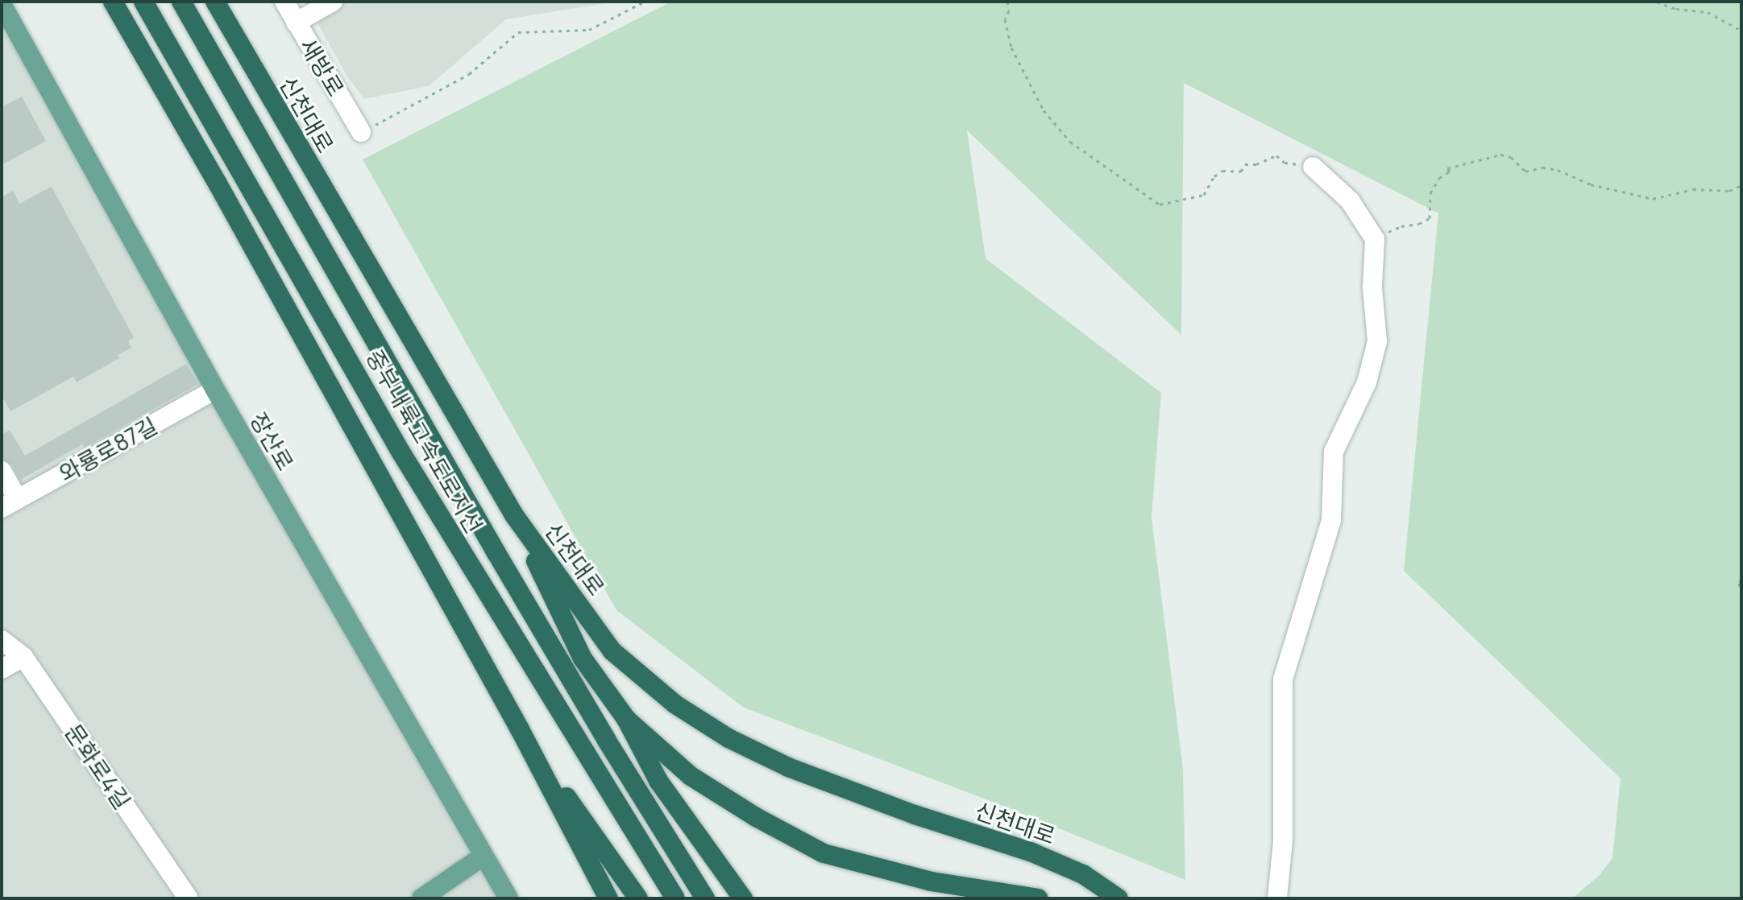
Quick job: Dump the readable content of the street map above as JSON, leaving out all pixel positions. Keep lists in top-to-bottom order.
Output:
{
  "streets": {
    "highway": ["신천대로", "중부내륙고속도로지선"],
    "main road": ["장산로"],
    "street": ["새방로", "와룡로87길", "문화로4길"]
  },
  "crossings": [
    ["장산로", "와룡로87길"]
  ]
}
